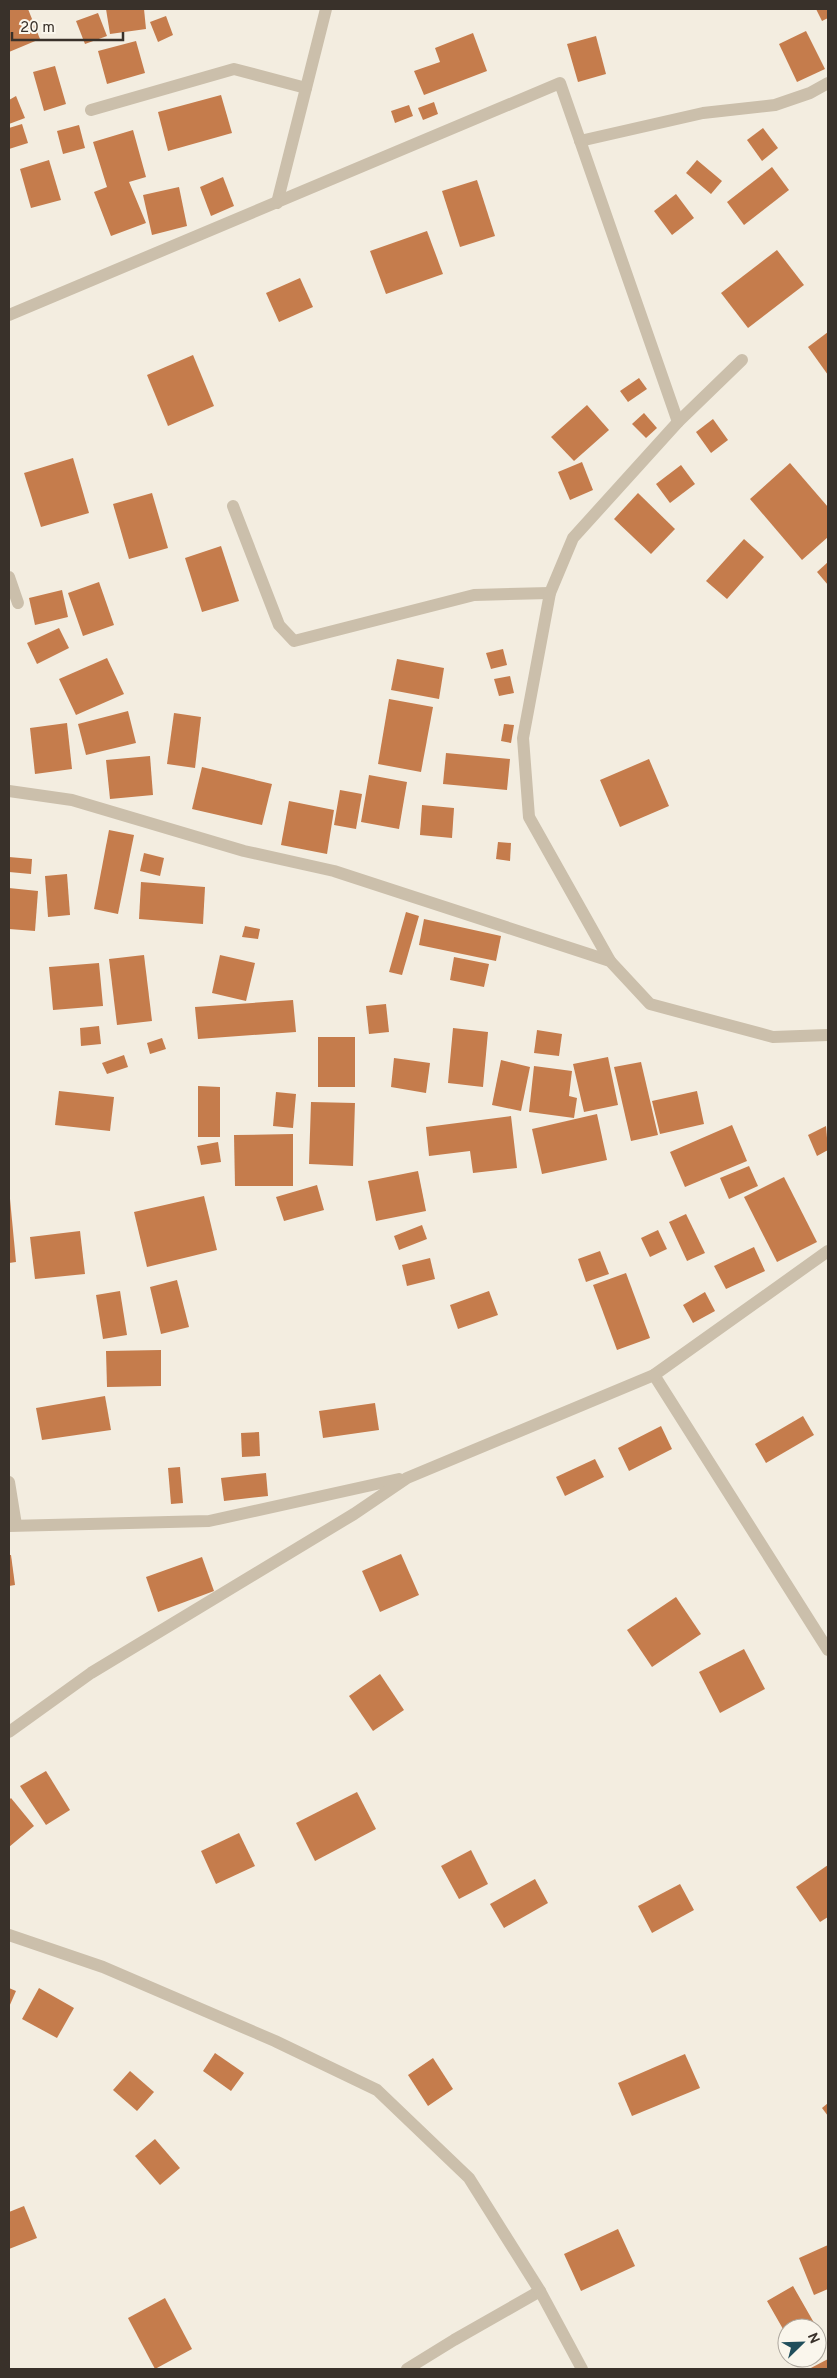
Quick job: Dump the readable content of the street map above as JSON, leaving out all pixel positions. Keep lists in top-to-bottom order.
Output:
{
  "scale_bar": "20 m",
  "north": "top right"
}
